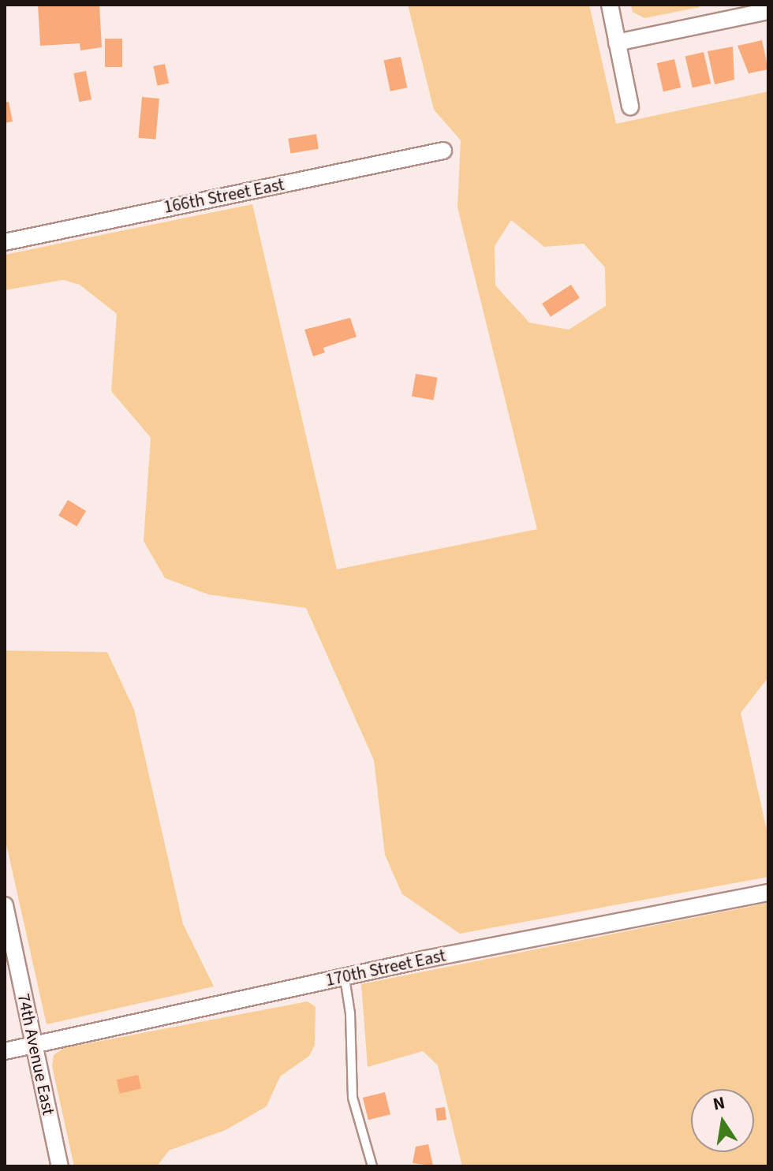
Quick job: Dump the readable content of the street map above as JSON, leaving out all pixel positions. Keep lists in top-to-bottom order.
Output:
{
  "streets": {
    "street": ["166th Street East", "170th Street East", "74th Avenue East"]
  },
  "crossings": [
    ["170th Street East", "74th Avenue East"]
  ],
  "north": "top"
}
